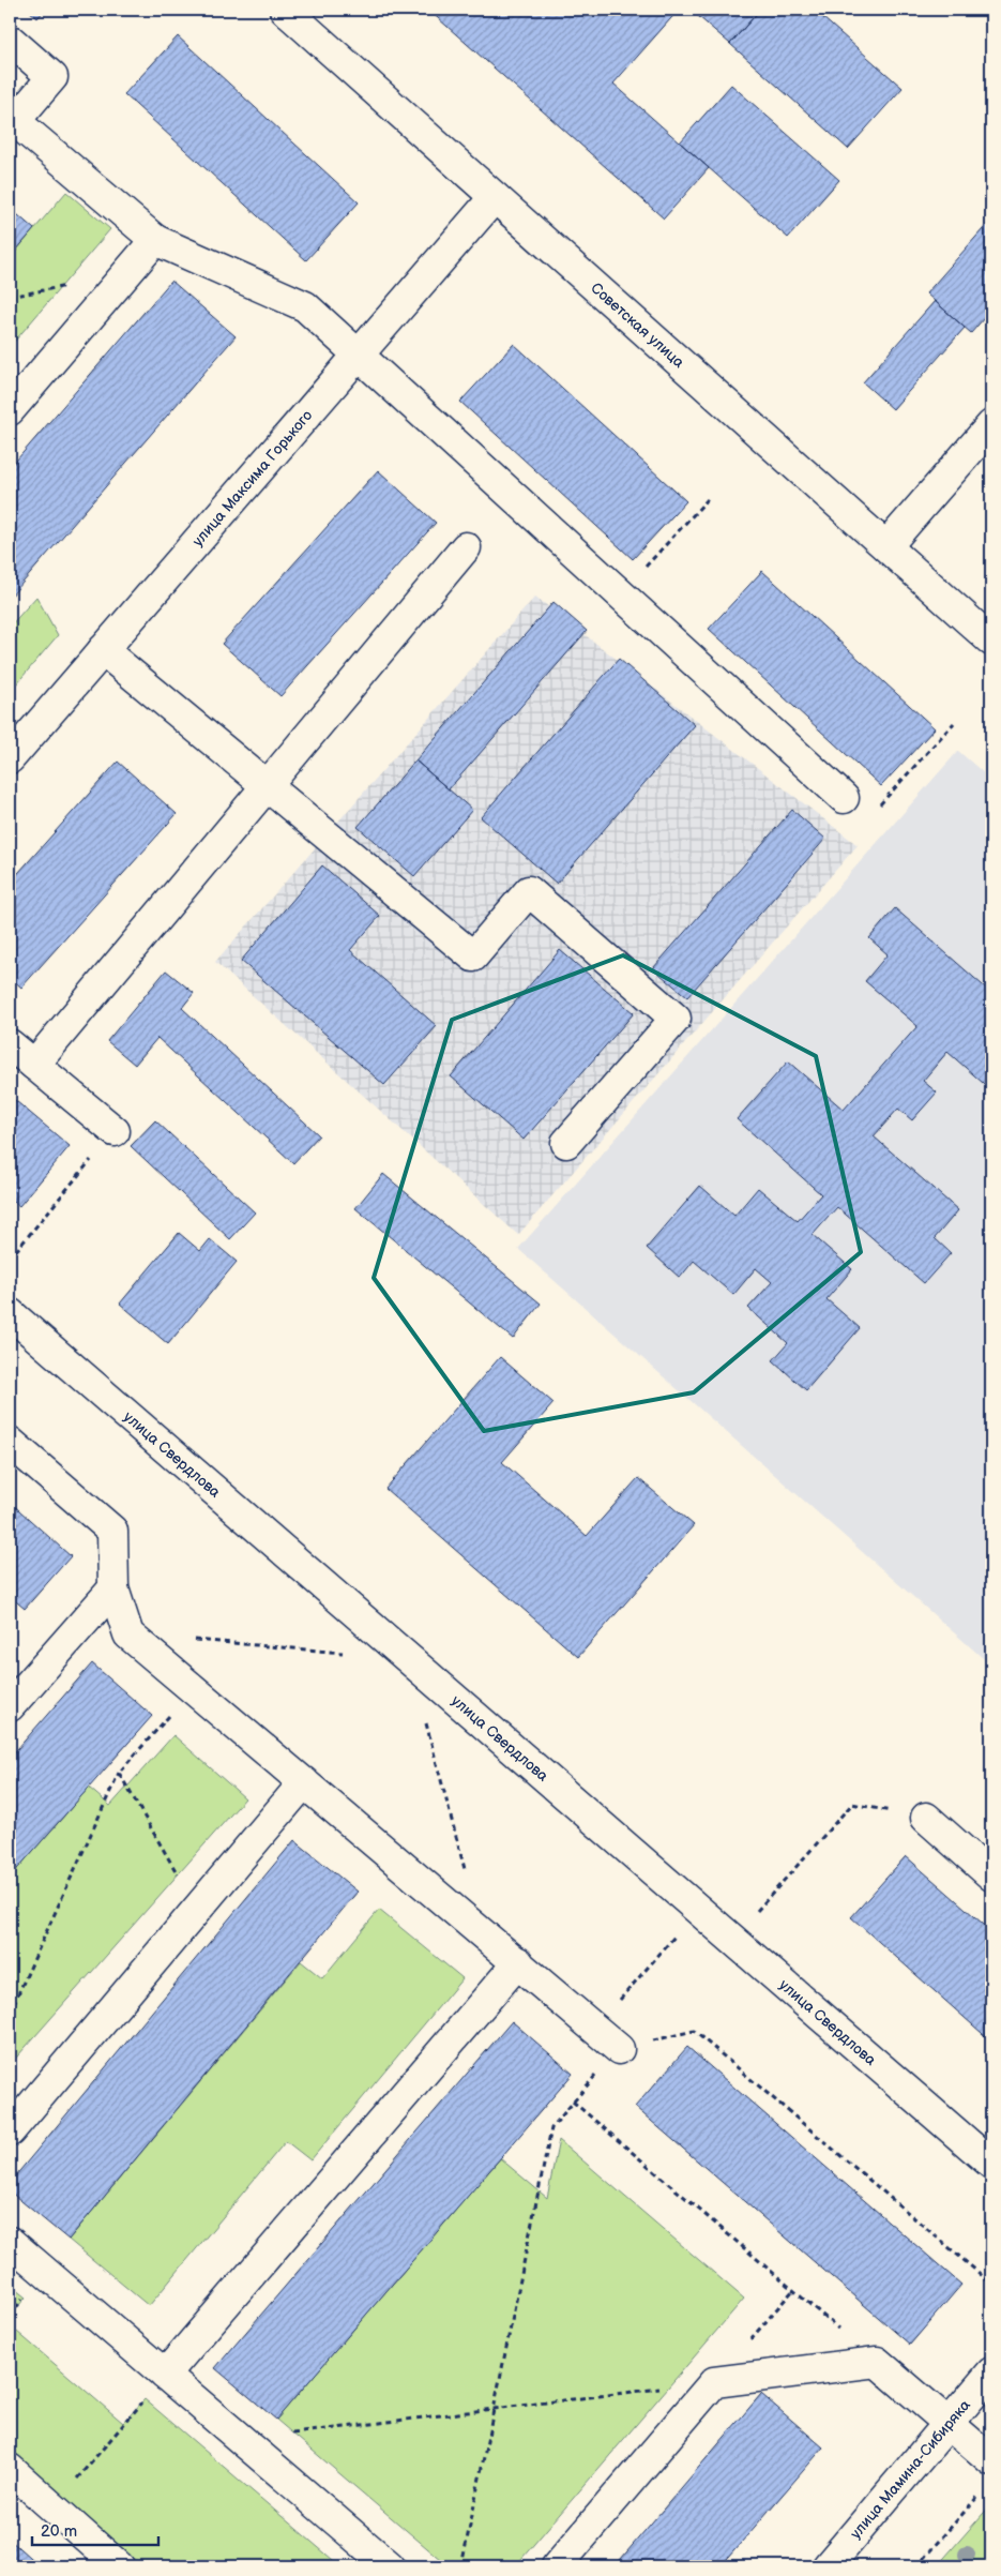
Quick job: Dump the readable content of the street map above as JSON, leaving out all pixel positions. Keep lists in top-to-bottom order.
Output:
{
  "streets": {
    "street": [
      "Советская улица",
      "улица Максима Горького",
      "улица Свердлова",
      "улица Мамина-Сибиряка"
    ]
  },
  "crossings": [
    ["Советская улица", "улица Максима Горького"]
  ],
  "scale_bar": "20 m"
}
